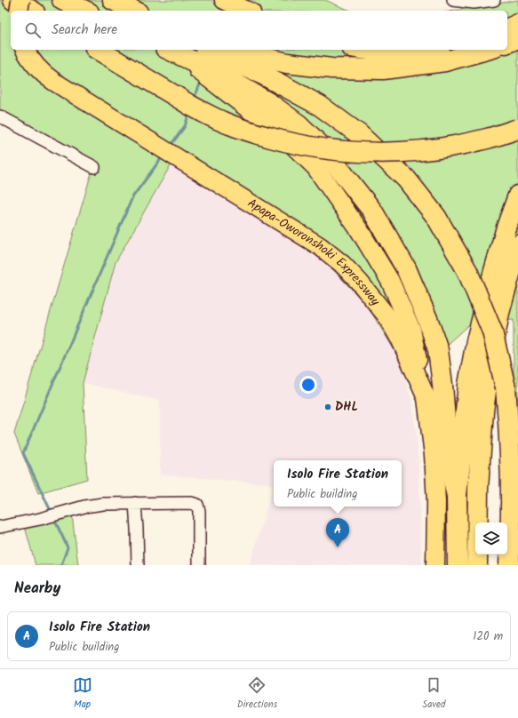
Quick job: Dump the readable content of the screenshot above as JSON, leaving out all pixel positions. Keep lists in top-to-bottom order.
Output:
{
  "streets": {
    "main road": ["Apapa-Oworonshoki Expressway"]
  },
  "places": ["DHL"],
  "page": {
    "search": "Search here",
    "popup": ["Isolo Fire Station", "Public building"],
    "pins": "A",
    "heading": "Nearby",
    "list": [
      {
        "mark": "A",
        "name": "Isolo Fire Station",
        "note": "Public building",
        "value": "120 m"
      }
    ],
    "nav": ["Map", "Directions", "Saved"]
  }
}
